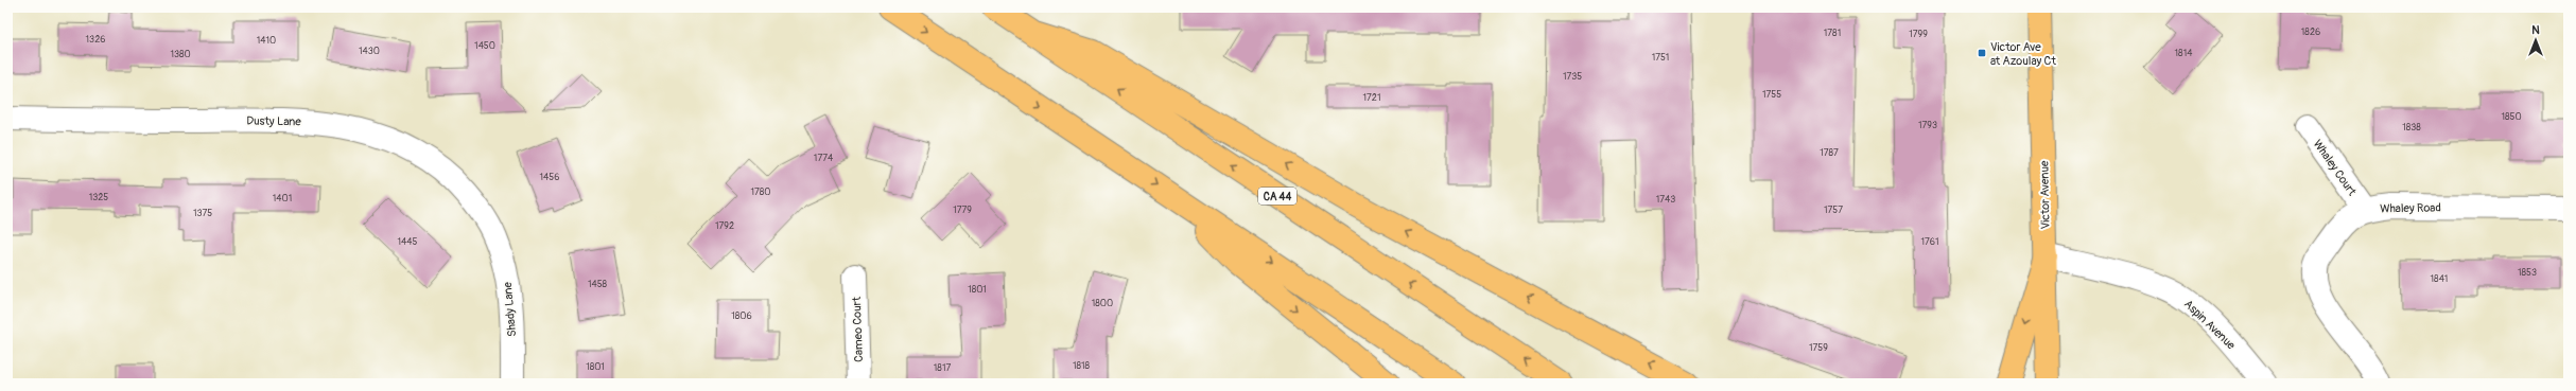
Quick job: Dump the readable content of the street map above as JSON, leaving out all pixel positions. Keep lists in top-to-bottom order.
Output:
{
  "streets": {
    "main road": ["Victor Avenue", "CA 44"],
    "street": [
      "Dusty Lane",
      "Whaley Court",
      "Whaley Road",
      "Shady Lane",
      "Aspin Avenue",
      "Cameo Court"
    ]
  },
  "crossings": [
    ["Dusty Lane", "Shady Lane"],
    ["Whaley Court", "Whaley Road"],
    ["Victor Avenue", "Aspin Avenue"]
  ],
  "places": {
    "transit": ["Victor Ave at Azoulay Ct"]
  },
  "house_numbers": [
    "1826",
    "1781",
    "1799",
    "1326",
    "1410",
    "1450",
    "1430",
    "1814",
    "1380",
    "1751",
    "1735",
    "1755",
    "1721",
    "1850",
    "1793",
    "1838",
    "1787",
    "1774",
    "1456",
    "1780",
    "1325",
    "1401",
    "1743",
    "1779",
    "1757",
    "1375",
    "1792",
    "1445",
    "1761",
    "1853",
    "1841",
    "1458",
    "1801",
    "1800",
    "1806",
    "1759",
    "1818",
    "1801",
    "1817"
  ],
  "north": "top"
}
